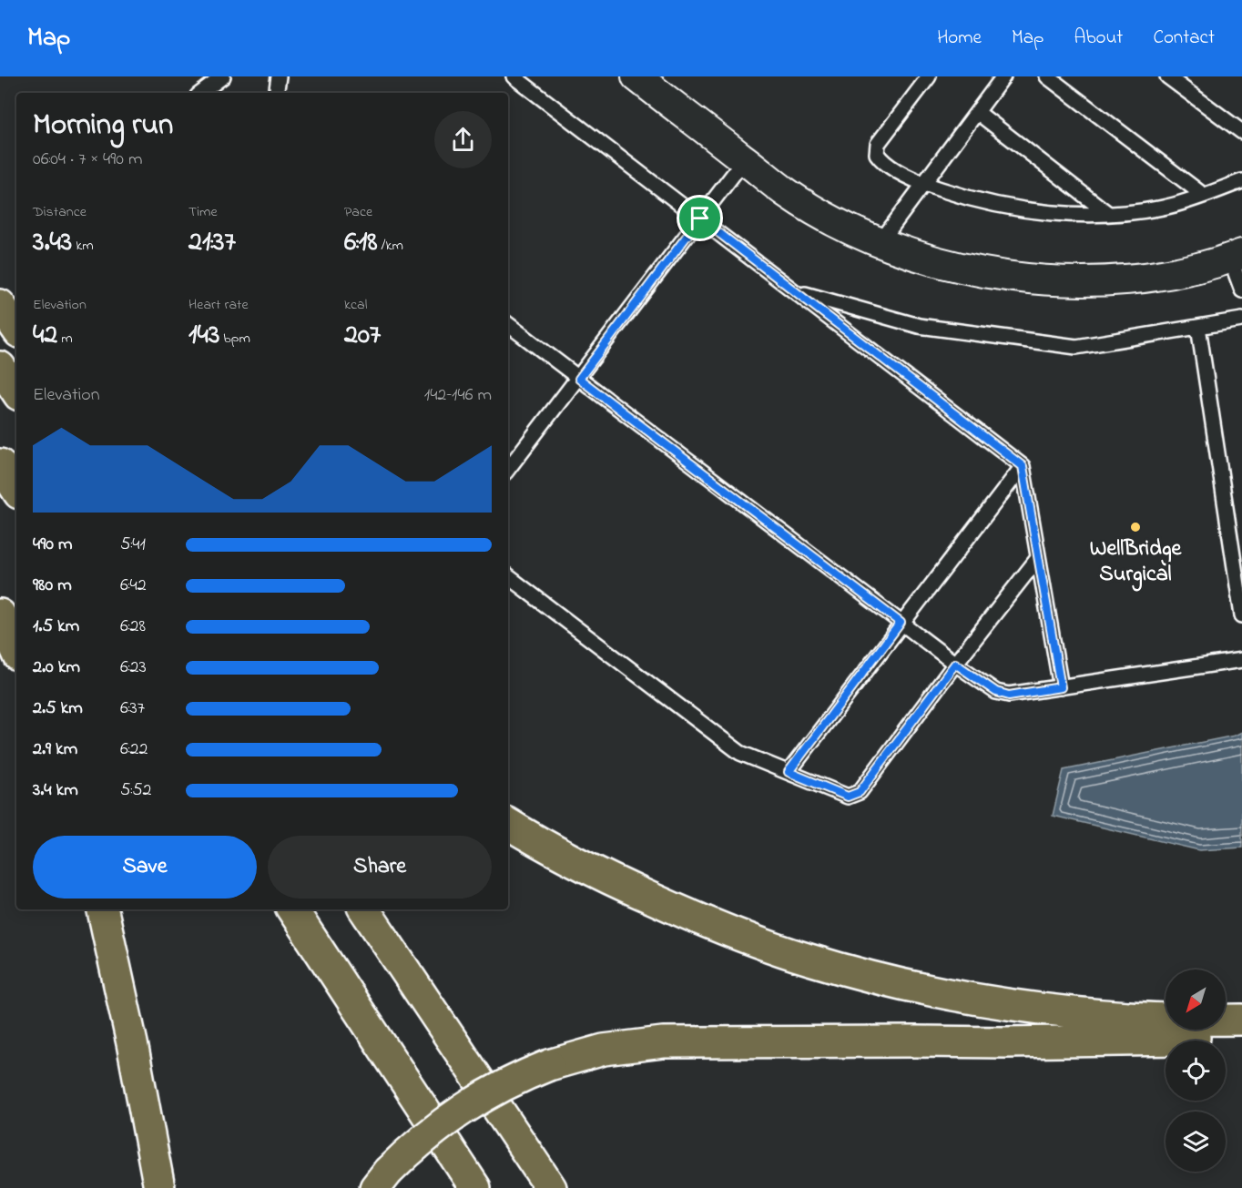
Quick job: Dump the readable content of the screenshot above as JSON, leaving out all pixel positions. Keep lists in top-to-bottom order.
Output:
{
  "places": ["WellBridge Surgical"],
  "north": "bottom left",
  "page": {
    "header": "Map",
    "nav": [
      "Home",
      "Map",
      "About",
      "Contact"
    ],
    "heading": ["Morning run", "06:04 · 7 × 490 m"],
    "stats": [
      ["Distance", "3.43 km"],
      ["Time", "21:37"],
      ["Pace", "6:18 /km"],
      ["Elevation", "42 m"],
      ["Heart rate", "143 bpm"],
      ["kcal", "207"]
    ],
    "chart": ["Elevation", "142–146 m"],
    "list": [
      {
        "name": "490 m",
        "note": "5:41"
      },
      {
        "name": "980 m",
        "note": "6:42"
      },
      {
        "name": "1.5 km",
        "note": "6:28"
      },
      {
        "name": "2.0 km",
        "note": "6:23"
      },
      {
        "name": "2.5 km",
        "note": "6:37"
      },
      {
        "name": "2.9 km",
        "note": "6:22"
      },
      {
        "name": "3.4 km",
        "note": "5:52"
      }
    ],
    "buttons": ["Save", "Share"]
  }
}
